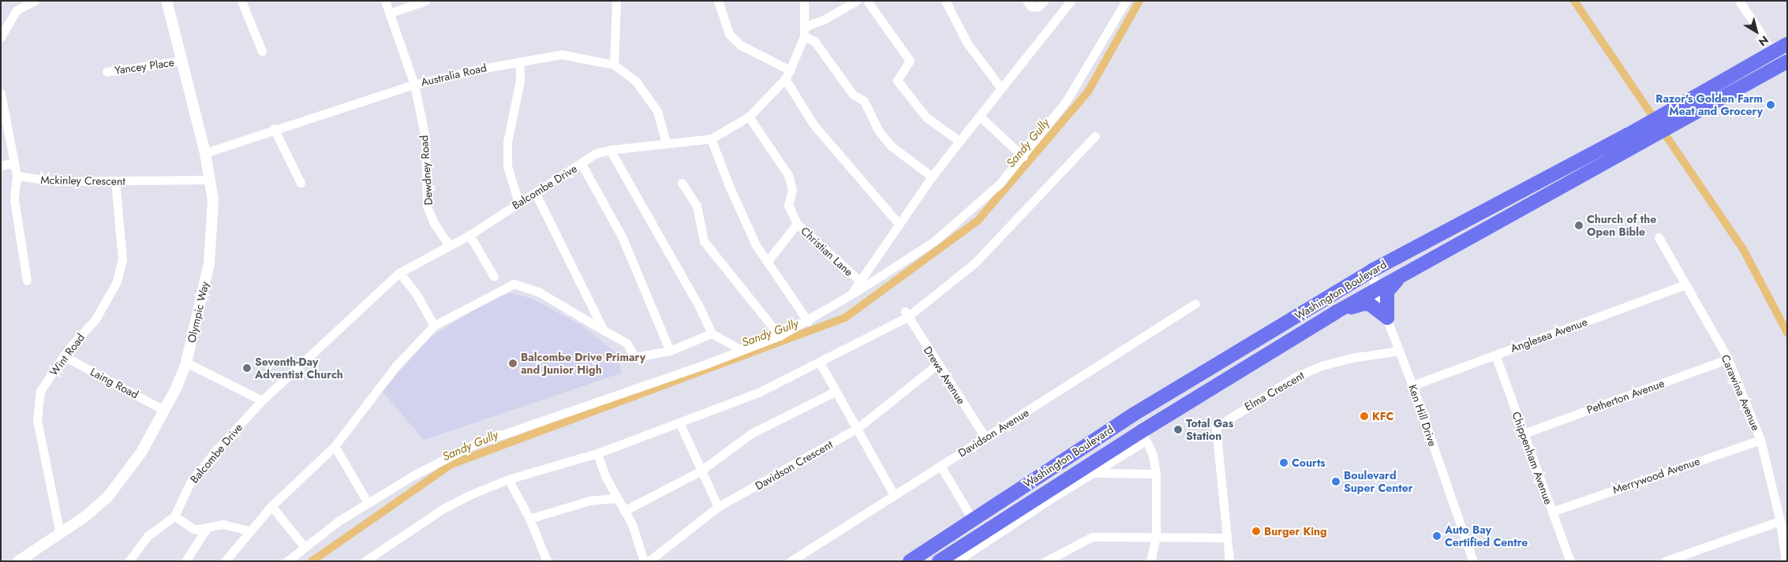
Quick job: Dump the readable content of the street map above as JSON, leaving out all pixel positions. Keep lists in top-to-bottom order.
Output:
{
  "streets": {
    "highway": ["Washington Boulevard"],
    "street": [
      "Yancey Place",
      "Australia Road",
      "Dewdney Road",
      "Mckinley Crescent",
      "Balcombe Drive",
      "Christian Lane",
      "Olympic Way",
      "Anglesea Avenue",
      "Wint Road",
      "Drews Avenue",
      "Laing Road",
      "Elma Crescent",
      "Carawina Avenue",
      "Petherton Avenue",
      "Ken Hill Drive",
      "Davidson Avenue",
      "Chippenham Avenue",
      "Davidson Crescent",
      "Merrywood Avenue"
    ]
  },
  "crossings": [
    ["Yancey Place", "Olympic Way"],
    ["Australia Road", "Dewdney Road"],
    ["Australia Road", "Balcombe Drive"],
    ["Australia Road", "Olympic Way"],
    ["Dewdney Road", "Balcombe Drive"],
    ["Mckinley Crescent", "Olympic Way"],
    ["Mckinley Crescent", "Wint Road"],
    ["Balcombe Drive", "Christian Lane"],
    ["Washington Boulevard", "Ken Hill Drive"],
    ["Olympic Way", "Wint Road"],
    ["Olympic Way", "Laing Road"],
    ["Anglesea Avenue", "Carawina Avenue"],
    ["Anglesea Avenue", "Ken Hill Drive"],
    ["Anglesea Avenue", "Chippenham Avenue"],
    ["Wint Road", "Laing Road"],
    ["Drews Avenue", "Davidson Avenue"],
    ["Drews Avenue", "Davidson Crescent"],
    ["Elma Crescent", "Ken Hill Drive"],
    ["Carawina Avenue", "Petherton Avenue"],
    ["Carawina Avenue", "Merrywood Avenue"],
    ["Petherton Avenue", "Chippenham Avenue"],
    ["Chippenham Avenue", "Merrywood Avenue"]
  ],
  "water": ["Sandy Gully"],
  "places": [
    "Razor's Golden Farm Meat and Grocery",
    "Church of the Open Bible",
    "Balcombe Drive Primary and Junior High",
    "Seventh-Day Adventist Church",
    "KFC",
    "Total Gas Station",
    "Courts",
    "Boulevard Super Center",
    "Burger King",
    "Auto Bay Certified Centre"
  ],
  "north": "bottom right"
}
